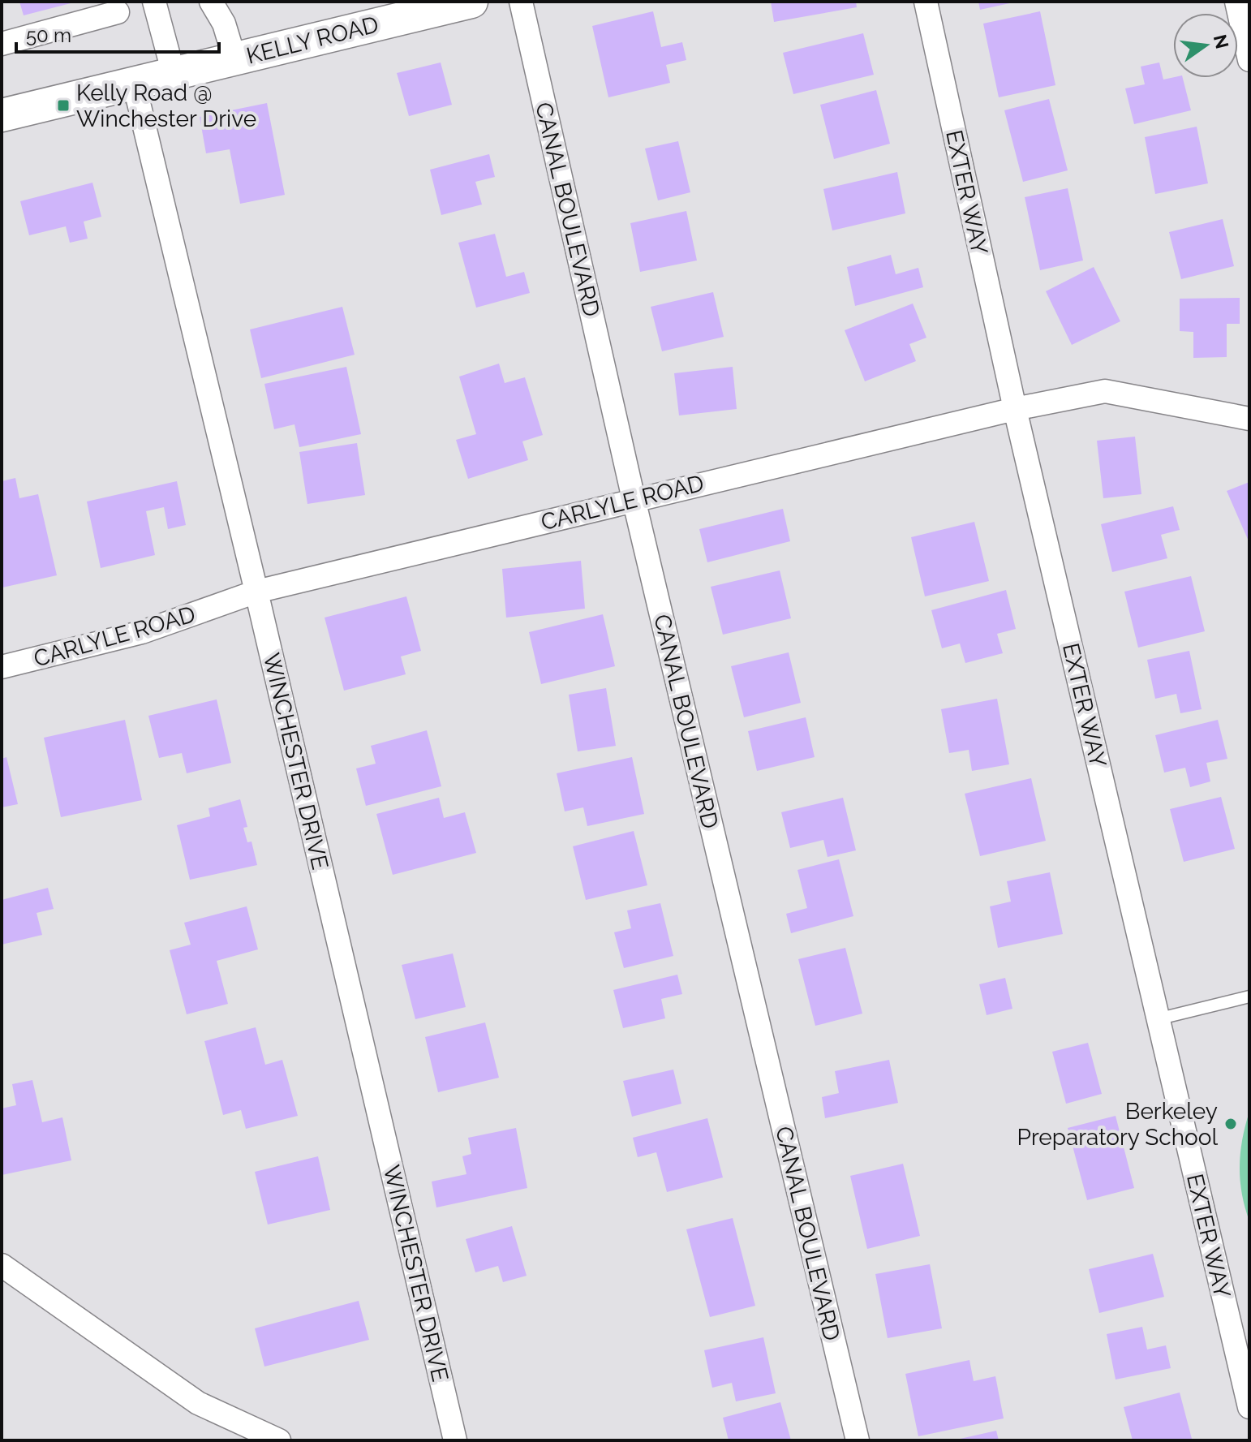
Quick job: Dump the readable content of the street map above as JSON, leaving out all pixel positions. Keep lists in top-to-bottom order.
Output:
{
  "streets": {
    "street": [
      "KELLY ROAD",
      "EXTER WAY",
      "CANAL BOULEVARD",
      "CARLYLE ROAD",
      "WINCHESTER DRIVE"
    ]
  },
  "crossings": [
    ["KELLY ROAD", "WINCHESTER DRIVE"],
    ["EXTER WAY", "CARLYLE ROAD"],
    ["CANAL BOULEVARD", "CARLYLE ROAD"],
    ["CARLYLE ROAD", "WINCHESTER DRIVE"]
  ],
  "places": {
    "transit": ["Kelly Road @ Winchester Drive"],
    "other": ["Berkeley Preparatory School"]
  },
  "scale_bar": "50 m",
  "north": "right"
}
